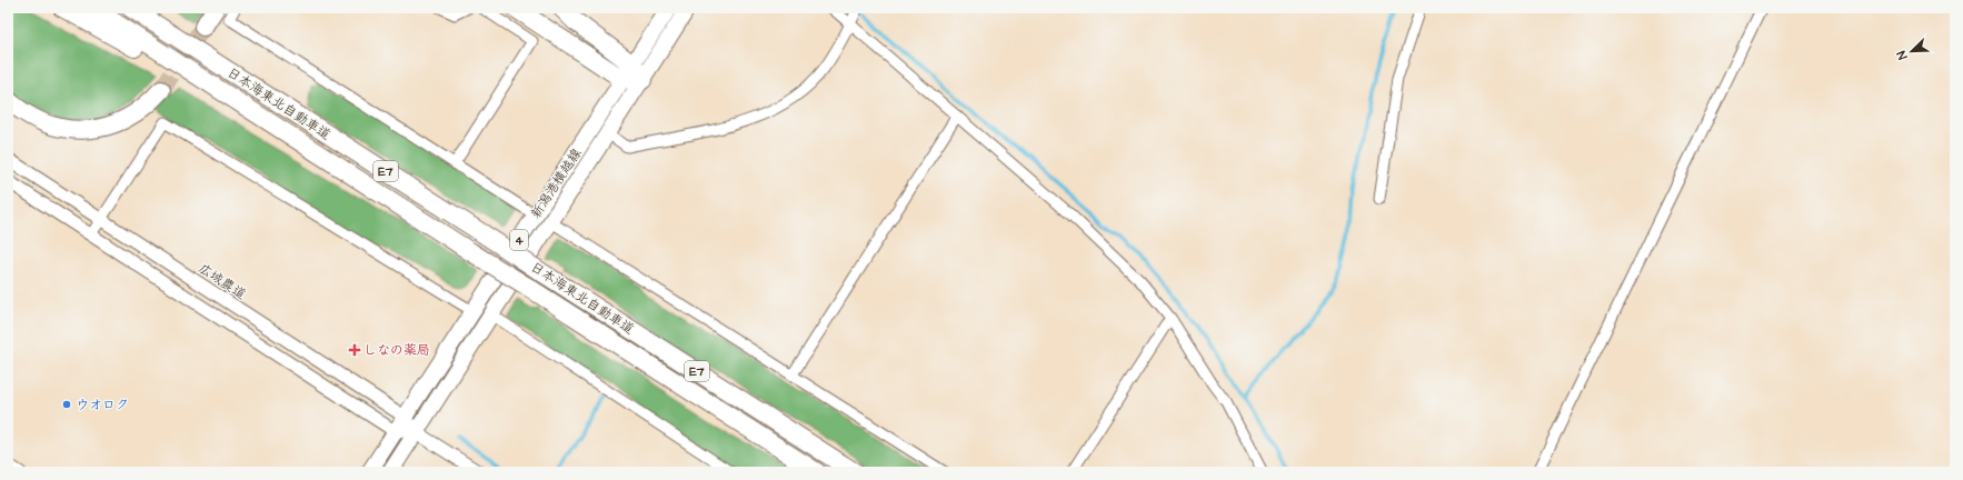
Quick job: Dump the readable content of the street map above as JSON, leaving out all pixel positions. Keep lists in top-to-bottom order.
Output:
{
  "streets": {
    "highway": ["日本海東北自動車道", "E7"],
    "main road": ["新潟港横越線", "4"],
    "street": ["広域農道"]
  },
  "crossings": [
    ["新潟港横越線", "広域農道"]
  ],
  "places": {
    "health": ["しなの薬局"],
    "other": ["ウオロク"]
  },
  "north": "bottom left"
}
